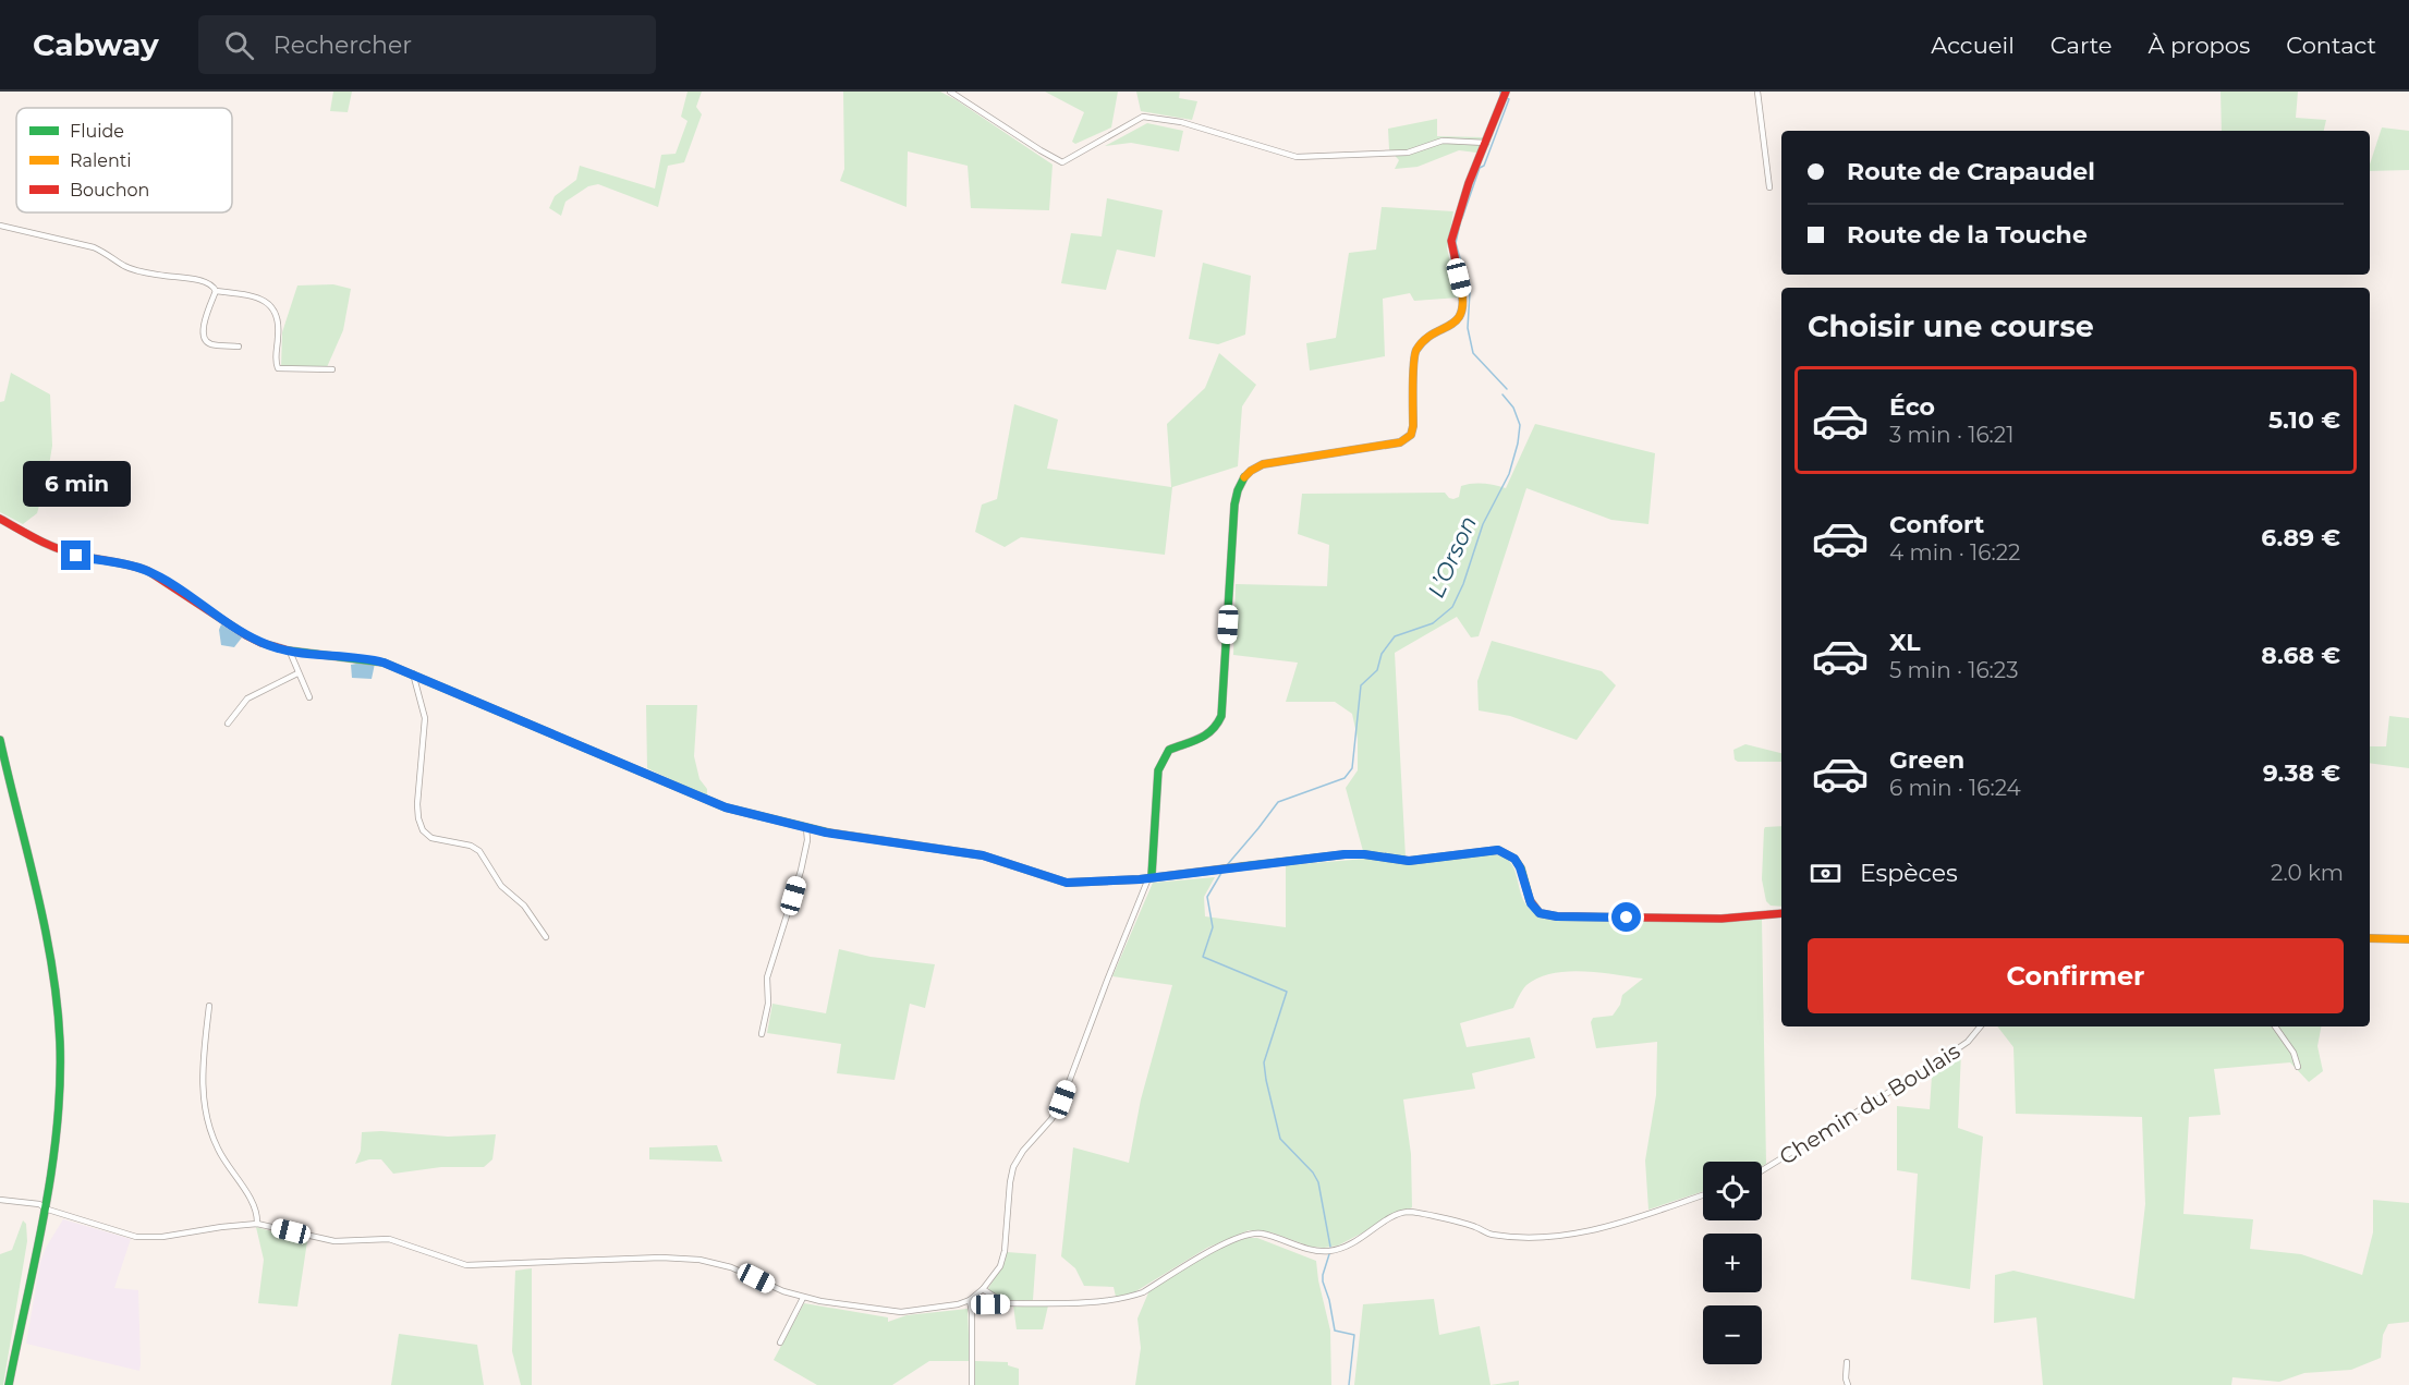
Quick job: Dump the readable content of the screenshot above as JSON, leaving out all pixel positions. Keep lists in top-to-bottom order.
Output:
{
  "streets": {
    "street": ["Chemin du Boulais"]
  },
  "water": ["L’Orson"],
  "legend": ["Fluide", "Ralenti", "Bouchon"],
  "page": {
    "header": "Cabway",
    "search": "Rechercher",
    "nav": [
      "Accueil",
      "Carte",
      "À propos",
      "Contact"
    ],
    "banner": ["Route de Crapaudel", "Route de la Touche"],
    "heading": "Choisir une course",
    "list": [
      {
        "name": "Éco",
        "note": "3 min · 16:21",
        "value": "5.10 €"
      },
      {
        "name": "Confort",
        "note": "4 min · 16:22",
        "value": "6.89 €"
      },
      {
        "name": "XL",
        "note": "5 min · 16:23",
        "value": "8.68 €"
      },
      {
        "name": "Green",
        "note": "6 min · 16:24",
        "value": "9.38 €"
      }
    ],
    "bubble": "6 min",
    "pay": ["Espèces", "2.0 km"],
    "buttons": "Confirmer",
    "map_buttons": ["+", "−"]
  }
}
